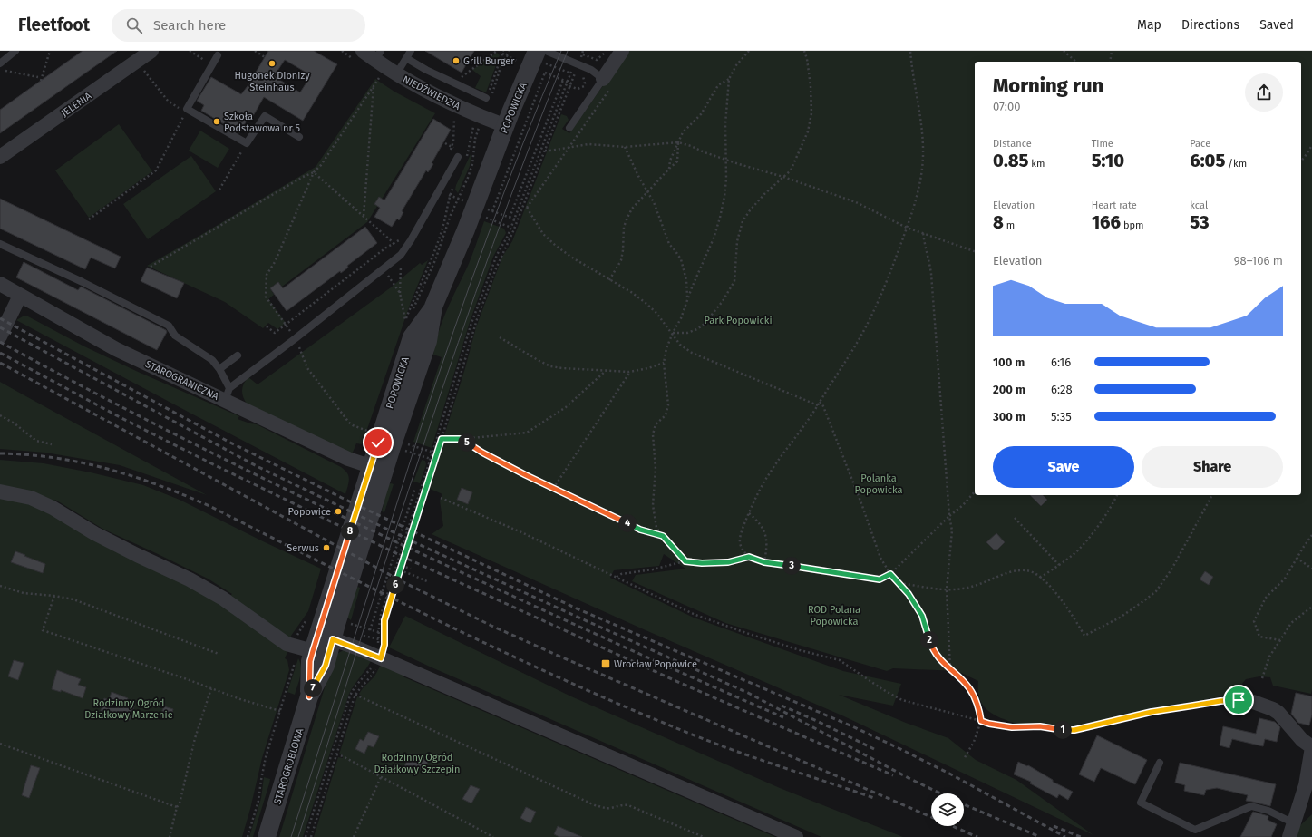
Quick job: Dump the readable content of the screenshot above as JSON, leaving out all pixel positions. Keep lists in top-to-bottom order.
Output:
{
  "streets": {
    "street": [
      "NIEDŹWIEDZIA",
      "JELENIA",
      "POPOWICKA",
      "STAROGRANICZNA",
      "STAROGROBLOWA"
    ]
  },
  "crossings": [
    ["NIEDŹWIEDZIA", "POPOWICKA"],
    ["POPOWICKA", "STAROGRANICZNA"],
    ["POPOWICKA", "STAROGROBLOWA"]
  ],
  "parks": [
    "Park Popowicki",
    "Polanka Popowicka",
    "ROD Polana Popowicka",
    "Rodzinny Ogród Działkowy Marzenie",
    "Rodzinny Ogród Działkowy Szczepin"
  ],
  "places": {
    "other": [
      "Grill Burger",
      "Hugonek Dionizy Steinhaus",
      "Szkoła Podstawowa nr 5",
      "Popowice",
      "Serwus"
    ],
    "transit": ["Wrocław Popowice"]
  },
  "page": {
    "header": "Fleetfoot",
    "search": "Search here",
    "nav": ["Map", "Directions", "Saved"],
    "heading": ["Morning run", "07:00"],
    "stats": [
      ["Distance", "0.85 km"],
      ["Time", "5:10"],
      ["Pace", "6:05 /km"],
      ["Elevation", "8 m"],
      ["Heart rate", "166 bpm"],
      ["kcal", "53"]
    ],
    "chart": ["Elevation", "98–106 m"],
    "list": [
      {
        "name": "100 m",
        "note": "6:16"
      },
      {
        "name": "200 m",
        "note": "6:28"
      },
      {
        "name": "300 m",
        "note": "5:35"
      }
    ],
    "pins": [
      "5",
      "4",
      "8",
      "3",
      "6",
      "2",
      "7",
      "1"
    ],
    "buttons": ["Save", "Share"]
  }
}
